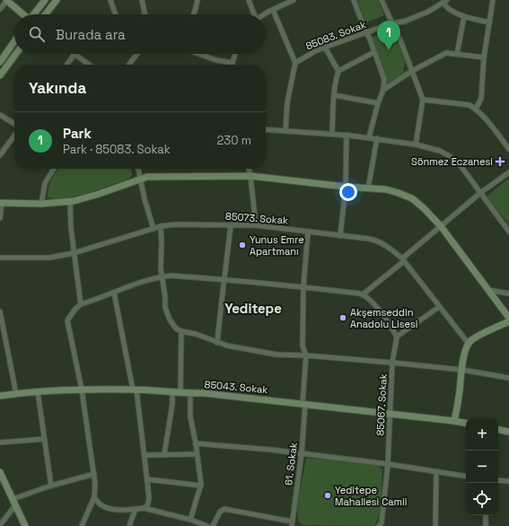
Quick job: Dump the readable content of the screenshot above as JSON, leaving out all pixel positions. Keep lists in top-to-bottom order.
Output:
{
  "streets": {
    "street": [
      "85083. Sokak",
      "85073. Sokak",
      "85043. Sokak",
      "85067. Sokak",
      "61. Sokak"
    ]
  },
  "crossings": [
    ["85073. Sokak", "61. Sokak"],
    ["85043. Sokak", "85067. Sokak"],
    ["85043. Sokak", "61. Sokak"]
  ],
  "districts": ["Yeditepe"],
  "places": {
    "health": ["Sönmez Eczanesi"],
    "other": ["Yunus Emre Apartmanı", "Akşemseddin Anadolu Lisesi", "Yeditepe Mahallesi Camii"]
  },
  "page": {
    "search": "Burada ara",
    "pins": "1",
    "heading": "Yakında",
    "list": [
      {
        "mark": "1",
        "name": "Park",
        "note": "Park · 85083. Sokak",
        "value": "230 m"
      }
    ],
    "map_buttons": ["+", "−"]
  }
}
